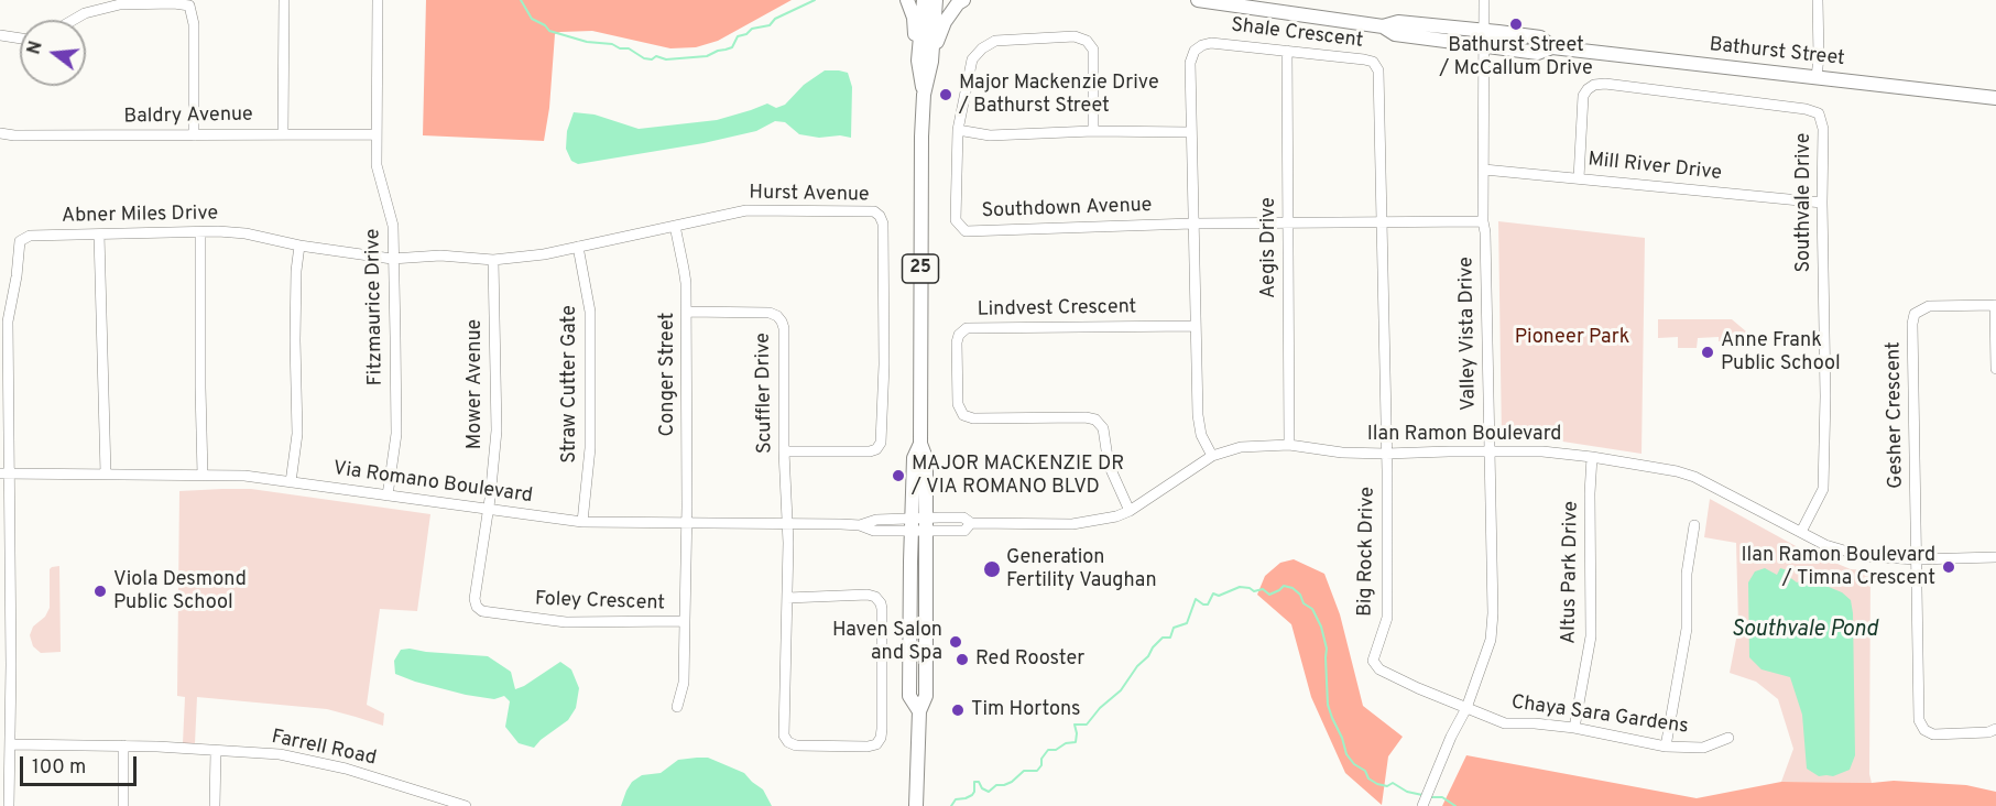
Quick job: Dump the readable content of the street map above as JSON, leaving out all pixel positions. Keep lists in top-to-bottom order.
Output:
{
  "streets": {
    "main road": ["Bathurst Street", "25"],
    "street": [
      "Shale Crescent",
      "Baldry Avenue",
      "Mill River Drive",
      "Hurst Avenue",
      "Southvale Drive",
      "Southdown Avenue",
      "Abner Miles Drive",
      "Aegis Drive",
      "Fitzmaurice Drive",
      "Lindvest Crescent",
      "Valley Vista Drive",
      "Conger Street",
      "Mower Avenue",
      "Straw Cutter Gate",
      "Scuffler Drive",
      "Gesher Crescent",
      "Ilan Ramon Boulevard",
      "Via Romano Boulevard",
      "Big Rock Drive",
      "Altus Park Drive",
      "Foley Crescent",
      "Chaya Sara Gardens",
      "Farrell Road"
    ]
  },
  "crossings": [
    ["Shale Crescent", "Southdown Avenue"],
    ["Shale Crescent", "Aegis Drive"],
    ["Shale Crescent", "Lindvest Crescent"],
    ["Shale Crescent", "Ilan Ramon Boulevard"],
    ["Shale Crescent", "Big Rock Drive"],
    ["Bathurst Street", "Valley Vista Drive"],
    ["Baldry Avenue", "Fitzmaurice Drive"],
    ["Mill River Drive", "Southvale Drive"],
    ["Mill River Drive", "Valley Vista Drive"],
    ["Hurst Avenue", "Abner Miles Drive"],
    ["Hurst Avenue", "Conger Street"],
    ["Hurst Avenue", "Mower Avenue"],
    ["Hurst Avenue", "Straw Cutter Gate"],
    ["Hurst Avenue", "Scuffler Drive"],
    ["Southvale Drive", "Ilan Ramon Boulevard"],
    ["Southdown Avenue", "Aegis Drive"],
    ["Southdown Avenue", "Valley Vista Drive"],
    ["Abner Miles Drive", "Fitzmaurice Drive"],
    ["Abner Miles Drive", "Mower Avenue"],
    ["Abner Miles Drive", "Via Romano Boulevard"],
    ["Aegis Drive", "Ilan Ramon Boulevard"],
    ["25", "Ilan Ramon Boulevard"],
    ["25", "Via Romano Boulevard"],
    ["Fitzmaurice Drive", "Via Romano Boulevard"],
    ["Lindvest Crescent", "Ilan Ramon Boulevard"],
    ["Valley Vista Drive", "Ilan Ramon Boulevard"],
    ["Valley Vista Drive", "Big Rock Drive"],
    ["Valley Vista Drive", "Chaya Sara Gardens"],
    ["Conger Street", "Scuffler Drive"],
    ["Conger Street", "Via Romano Boulevard"],
    ["Conger Street", "Foley Crescent"],
    ["Mower Avenue", "Via Romano Boulevard"],
    ["Mower Avenue", "Foley Crescent"],
    ["Straw Cutter Gate", "Via Romano Boulevard"],
    ["Scuffler Drive", "Via Romano Boulevard"],
    ["Gesher Crescent", "Ilan Ramon Boulevard"],
    ["Ilan Ramon Boulevard", "Via Romano Boulevard"],
    ["Ilan Ramon Boulevard", "Big Rock Drive"],
    ["Ilan Ramon Boulevard", "Altus Park Drive"],
    ["Via Romano Boulevard", "Foley Crescent"],
    ["Big Rock Drive", "Chaya Sara Gardens"],
    ["Altus Park Drive", "Chaya Sara Gardens"]
  ],
  "water": ["Southvale Pond"],
  "parks": ["Pioneer Park"],
  "places": [
    "Bathurst Street / McCallum Drive",
    "Major Mackenzie Drive / Bathurst Street",
    "Anne Frank Public School",
    "MAJOR MACKENZIE DR / VIA ROMANO BLVD",
    "Ilan Ramon Boulevard / Timna Crescent",
    "Generation Fertility Vaughan",
    "Viola Desmond Public School",
    "Haven Salon and Spa",
    "Red Rooster",
    "Tim Hortons"
  ],
  "scale_bar": "100 m",
  "north": "left"
}
